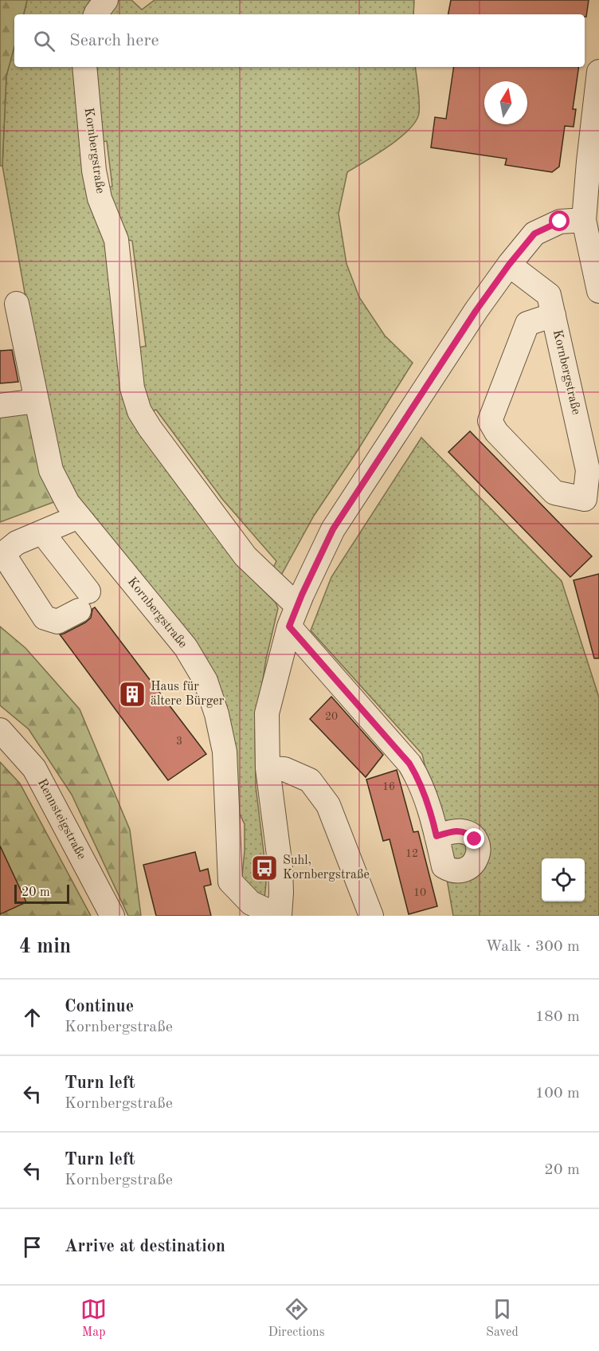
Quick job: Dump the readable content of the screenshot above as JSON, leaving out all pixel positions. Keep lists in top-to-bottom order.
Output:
{
  "streets": {
    "street": ["Kornbergstraße", "Rennsteigstraße"]
  },
  "places": {
    "building": ["Haus für ältere Bürger"],
    "bus stop": ["Suhl, Kornbergstraße"]
  },
  "house_numbers": [
    "20",
    "3",
    "16",
    "12",
    "10"
  ],
  "scale_bar": "20 m",
  "north": "top",
  "page": {
    "search": "Search here",
    "scale": "20 m",
    "heading": ["4 min", "Walk · 300 m"],
    "list": [
      ["Continue", "Kornbergstraße", "180 m"],
      ["Turn left", "Kornbergstraße", "100 m"],
      ["Turn left", "Kornbergstraße", "20 m"],
      "Arrive at destination"
    ],
    "nav": ["Map", "Directions", "Saved"]
  }
}
